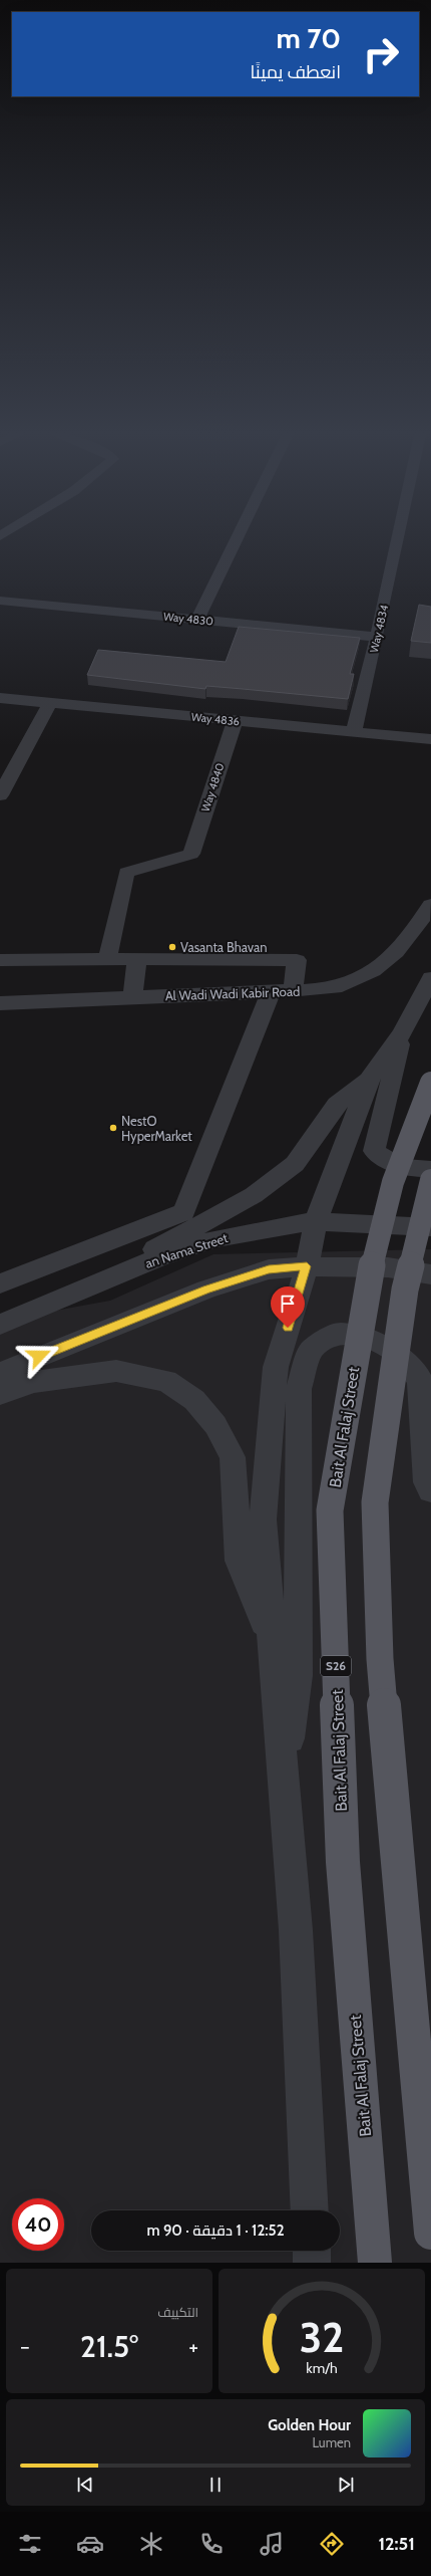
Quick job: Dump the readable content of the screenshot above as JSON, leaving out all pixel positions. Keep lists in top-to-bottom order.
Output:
{
  "streets": {
    "main road": ["Bait Al Falaj Street", "S26"],
    "street": [
      "Way 4830",
      "Way 4834",
      "Way 4836",
      "Way 4840",
      "Al Wadi Wadi Kabir Road",
      "an Nama Street"
    ]
  },
  "crossings": [
    ["Way 4830", "Way 4834"],
    ["Way 4834", "Way 4836"],
    ["Way 4836", "Way 4840"]
  ],
  "places": ["Vasanta Bhavan", "NestO HyperMarket"],
  "page": {
    "turn": ["70 m", "انعطف يمينًا"],
    "limit": "40",
    "trip": "12:52 · 1 دقيقة · 90 m",
    "tile": "التكييف",
    "heat": ["−", "21.5°", "+"],
    "song": ["Golden Hour", "Lumen"],
    "tabs": "12:51",
    "gauge": ["32", "km/h"]
  }
}
